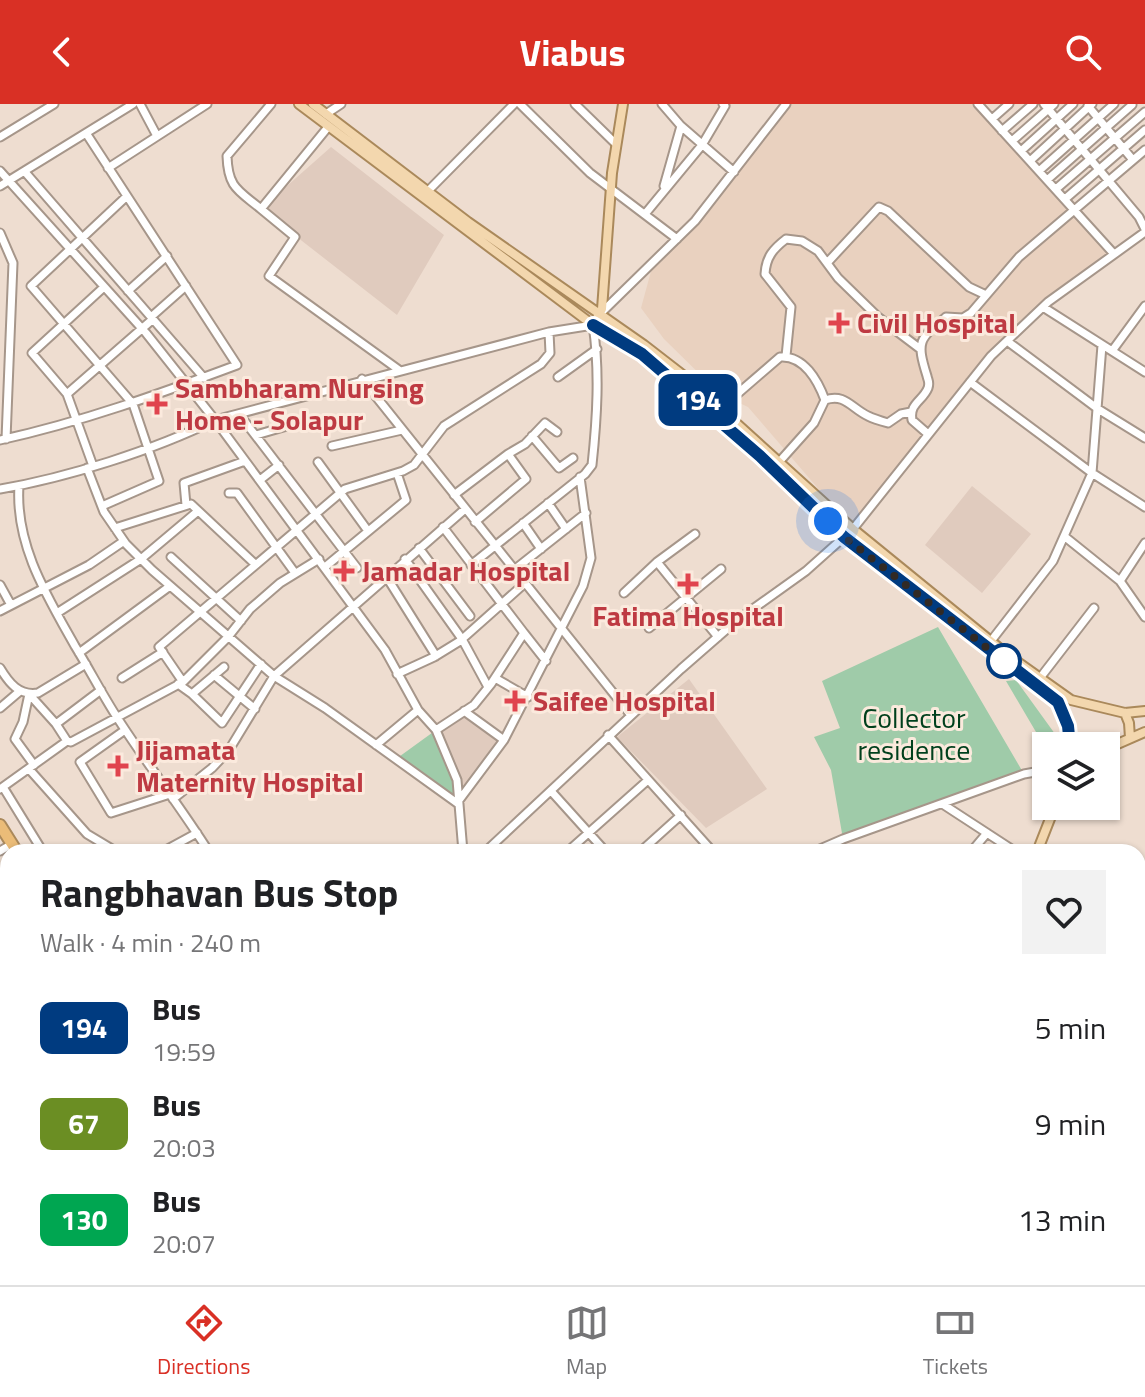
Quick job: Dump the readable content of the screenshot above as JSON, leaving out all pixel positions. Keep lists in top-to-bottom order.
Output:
{
  "parks": ["Collector residence"],
  "places": {
    "health": [
      "Civil Hospital",
      "Sambharam Nursing Home - Solapur",
      "Jamadar Hospital",
      "Fatima Hospital",
      "Saifee Hospital",
      "Jijamata Maternity Hospital"
    ]
  },
  "lines": ["bus line 194"],
  "page": {
    "header": "Viabus",
    "on_map": "194",
    "heading": ["Rangbhavan Bus Stop", "Walk · 4 min · 240 m"],
    "list": [
      {
        "mark": "194",
        "name": "Bus",
        "note": "19:59",
        "value": "5 min"
      },
      {
        "mark": "67",
        "name": "Bus",
        "note": "20:03",
        "value": "9 min"
      },
      {
        "mark": "130",
        "name": "Bus",
        "note": "20:07",
        "value": "13 min"
      }
    ],
    "tabs": ["Directions", "Map", "Tickets"]
  }
}
